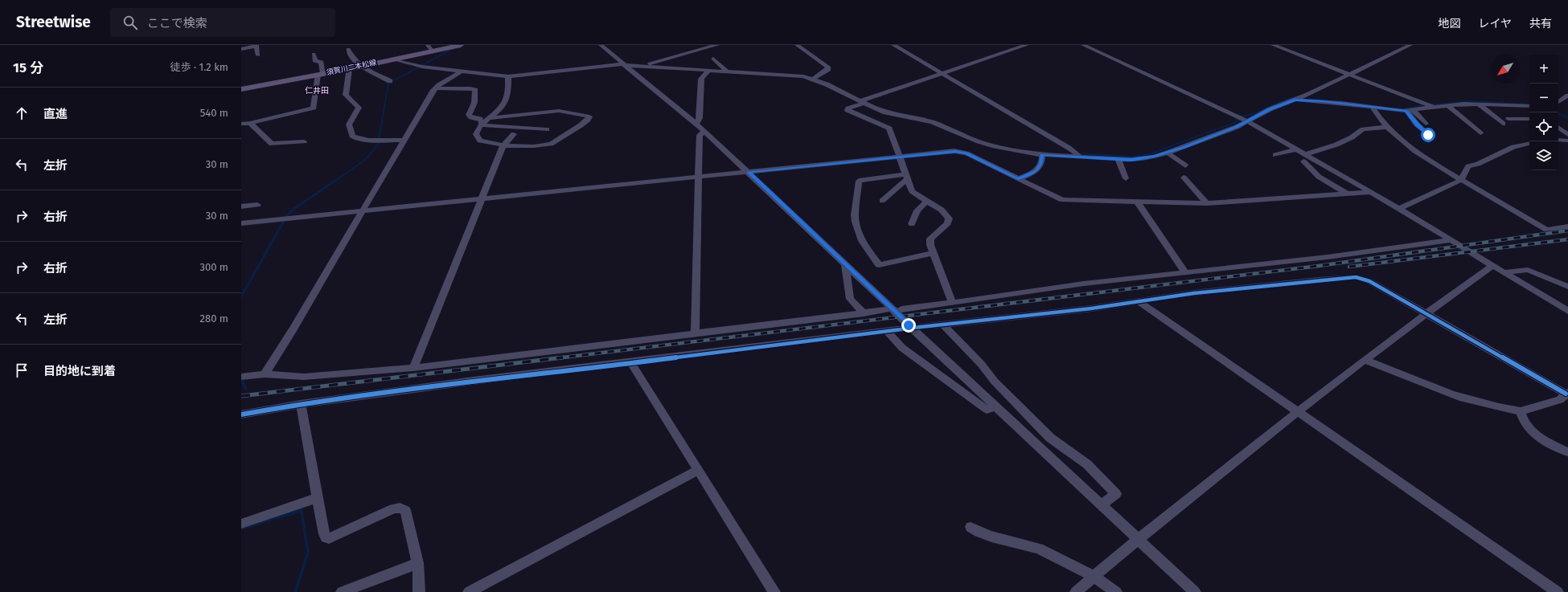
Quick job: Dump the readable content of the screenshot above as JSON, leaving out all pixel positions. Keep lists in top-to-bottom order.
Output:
{
  "streets": {
    "main road": ["須賀川二本松線"]
  },
  "districts": ["仁井田"],
  "north": "bottom left",
  "page": {
    "header": "Streetwise",
    "search": "ここで検索",
    "nav": ["地図", "レイヤ", "共有"],
    "heading": ["15 分", "徒歩 · 1.2 km"],
    "map_buttons": ["+", "−"],
    "list": [
      ["直進", "540 m"],
      ["左折", "30 m"],
      ["右折", "30 m"],
      ["右折", "300 m"],
      ["左折", "280 m"],
      "目的地に到着"
    ]
  }
}
